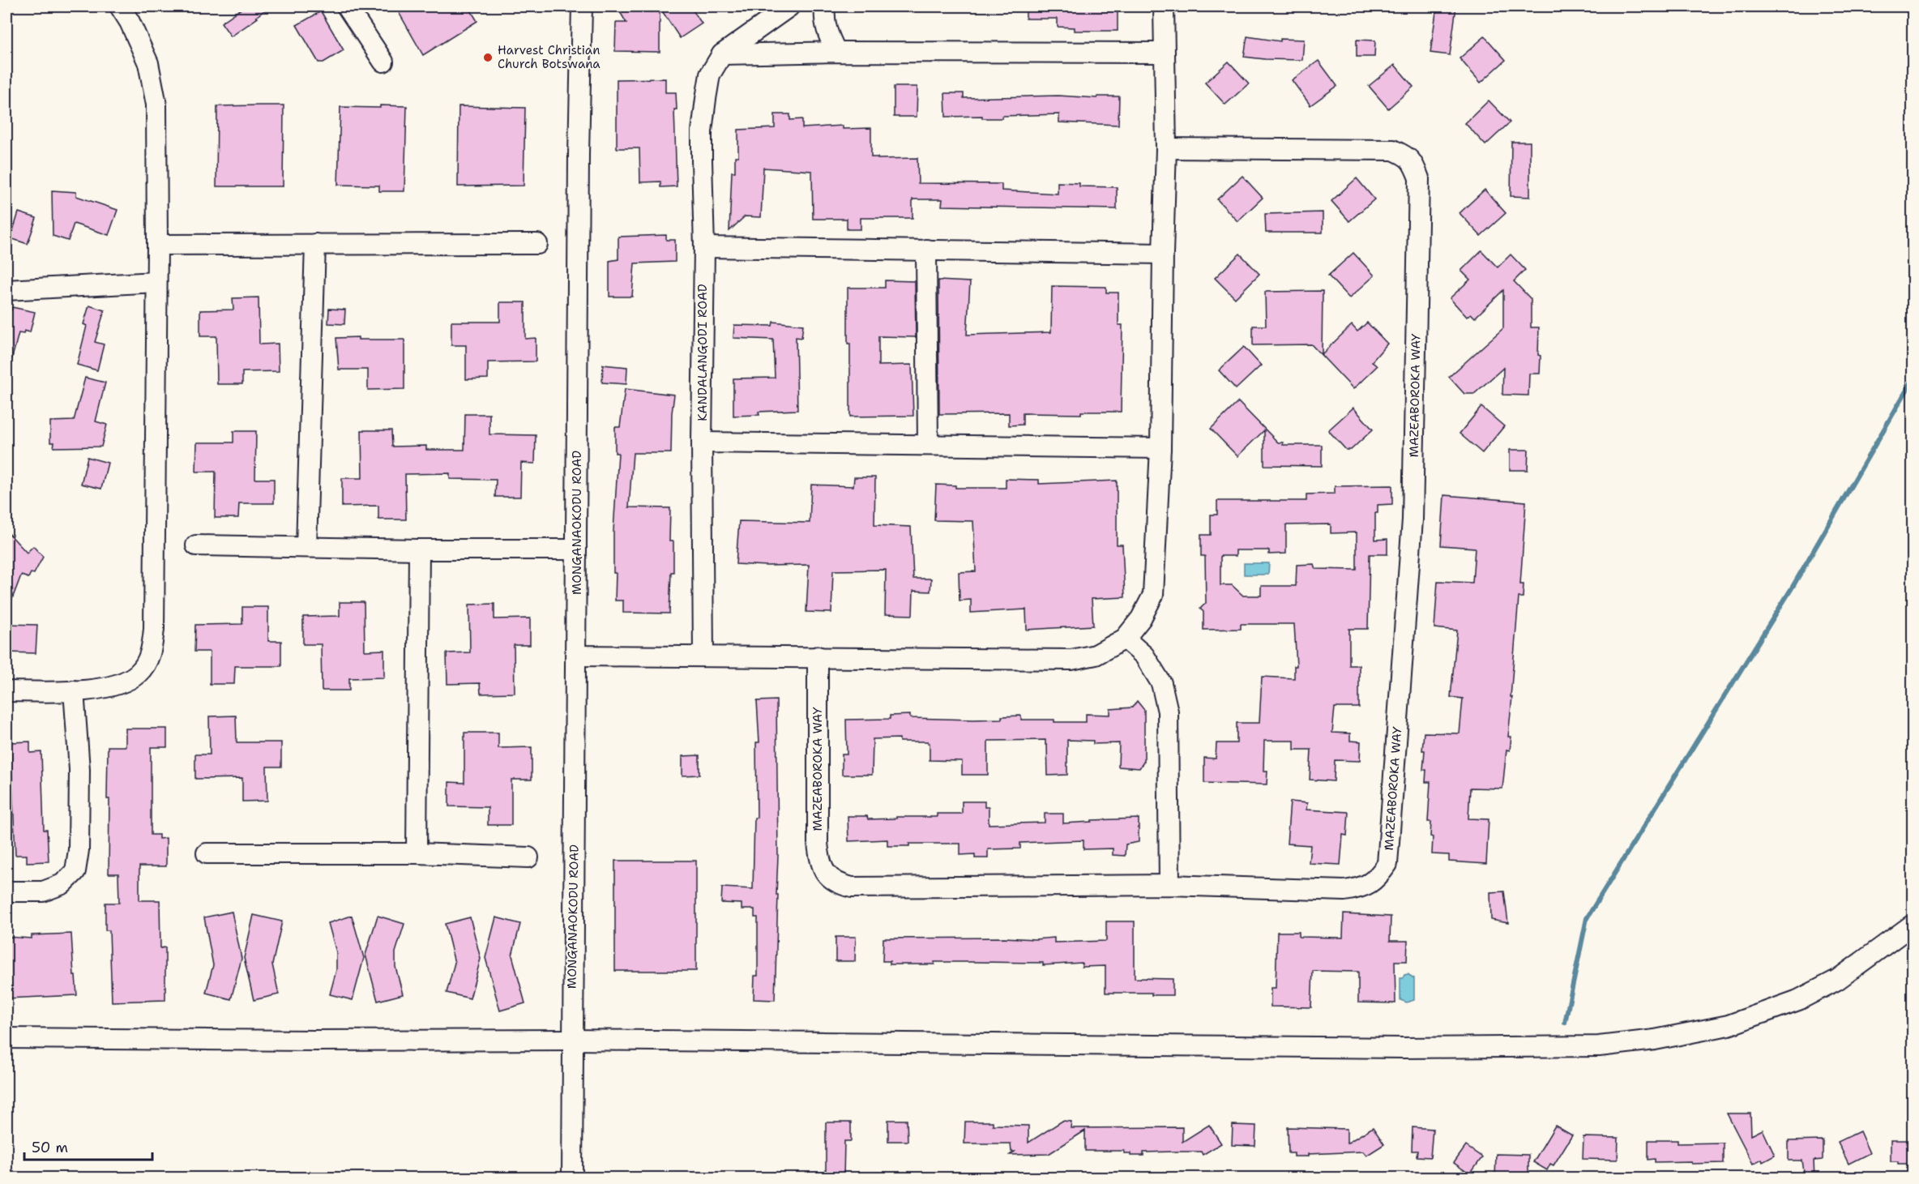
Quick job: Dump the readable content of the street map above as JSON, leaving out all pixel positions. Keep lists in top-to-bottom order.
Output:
{
  "streets": {
    "street": ["KANDALANGODI ROAD", "MAZEABOROKA WAY", "MONGANAOKODU ROAD"]
  },
  "places": ["Harvest Christian Church Botswana"],
  "scale_bar": "50 m"
}
